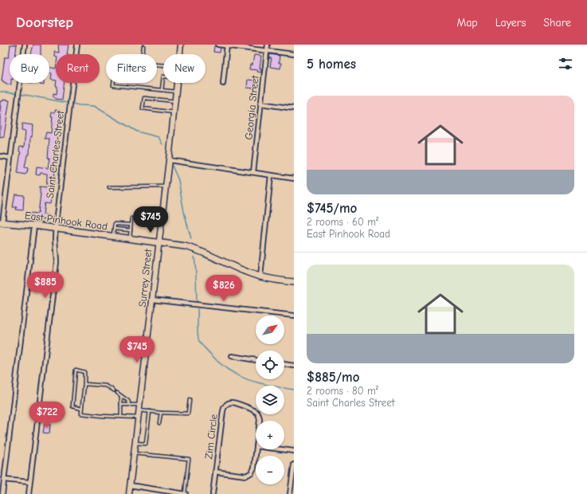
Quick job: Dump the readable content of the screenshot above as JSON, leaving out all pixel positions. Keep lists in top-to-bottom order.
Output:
{
  "streets": {
    "main road": ["East Pinhook Road"],
    "street": [
      "Georgia Street",
      "Saint Charles Street",
      "Surrey Street",
      "Zim Circle"
    ]
  },
  "crossings": [
    ["Saint Charles Street", "East Pinhook Road"],
    ["East Pinhook Road", "Surrey Street"]
  ],
  "north": "top right",
  "page": {
    "header": "Doorstep",
    "nav": ["Map", "Layers", "Share"],
    "heading": "5 homes",
    "chip": [
      "Buy",
      "Rent",
      "Filters",
      "New"
    ],
    "list": [
      {
        "name": "$745/mo",
        "note": "2 rooms · 60 m² · East Pinhook Road"
      },
      {
        "name": "$885/mo",
        "note": "2 rooms · 80 m² · Saint Charles Street"
      }
    ],
    "price": [
      "$745",
      "$885",
      "$826",
      "$745",
      "$722"
    ],
    "map_buttons": ["+", "−"]
  }
}
